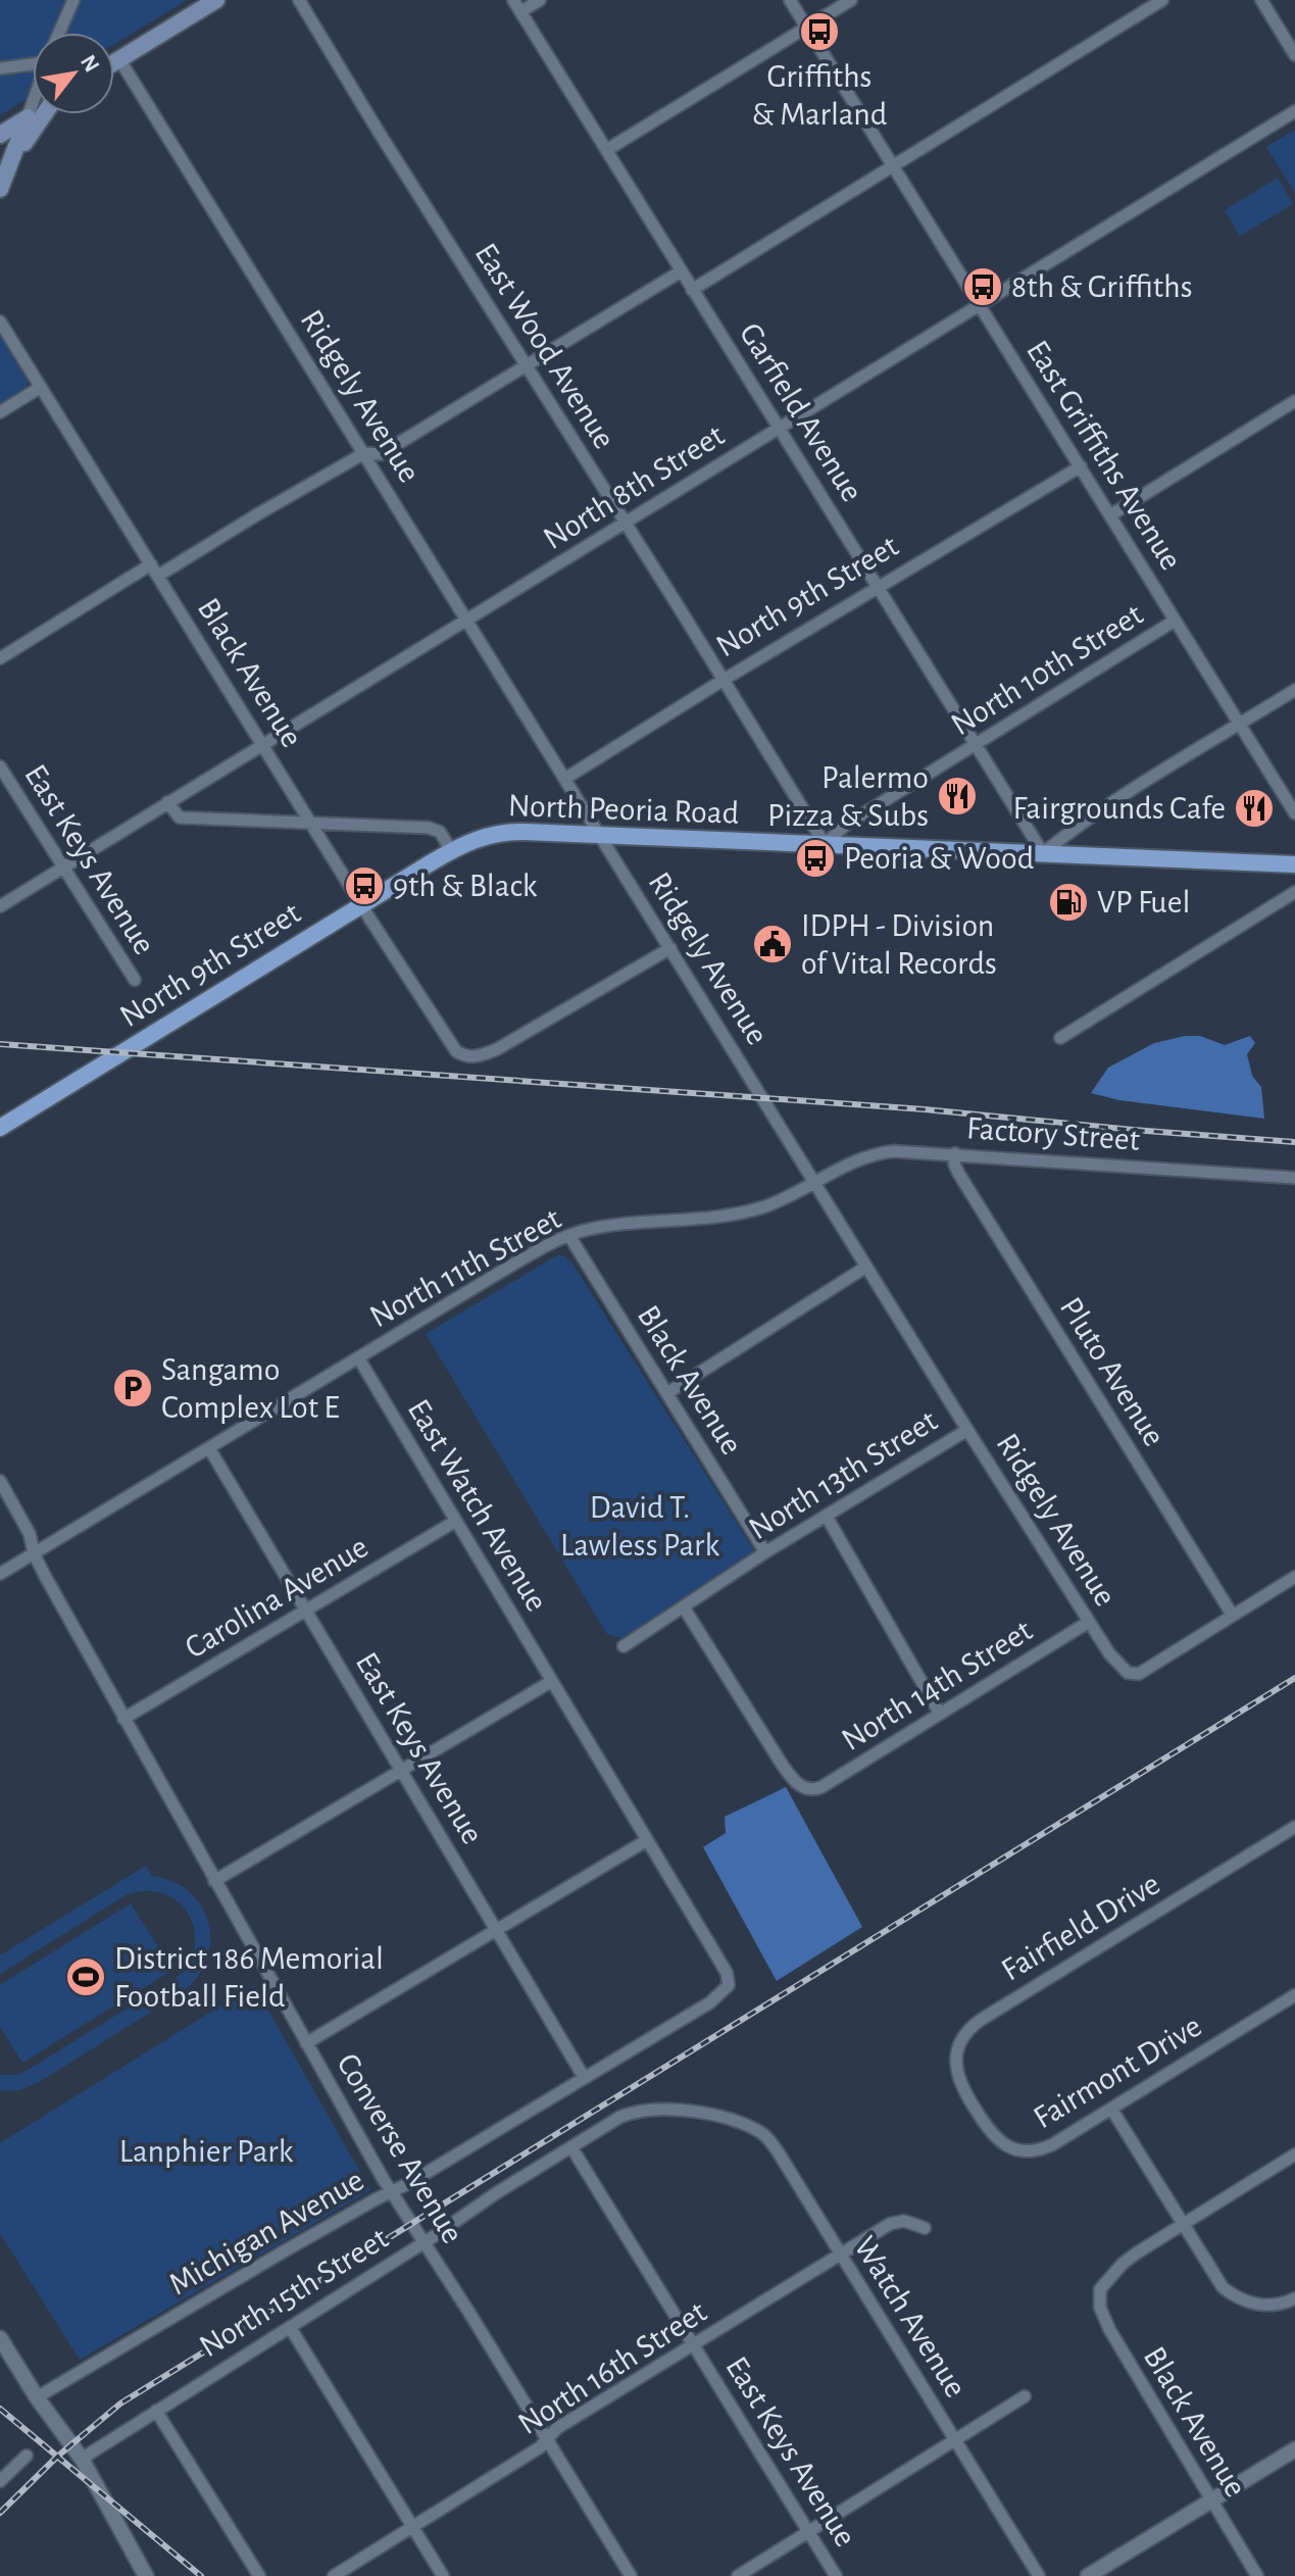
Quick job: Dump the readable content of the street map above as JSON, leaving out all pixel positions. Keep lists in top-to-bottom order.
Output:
{
  "streets": {
    "main road": ["North 9th Street", "North Peoria Road"],
    "street": [
      "East Wood Avenue",
      "Ridgely Avenue",
      "Garfield Avenue",
      "East Griffiths Avenue",
      "North 8th Street",
      "North 10th Street",
      "Black Avenue",
      "East Keys Avenue",
      "Factory Street",
      "North 11th Street",
      "Pluto Avenue",
      "North 13th Street",
      "East Watch Avenue",
      "Carolina Avenue",
      "North 14th Street",
      "Fairfield Drive",
      "Fairmont Drive",
      "Converse Avenue",
      "Michigan Avenue",
      "North 15th Street",
      "Watch Avenue",
      "North 16th Street"
    ]
  },
  "crossings": [
    ["East Wood Avenue", "North 8th Street"],
    ["East Wood Avenue", "North 9th Street"],
    ["East Wood Avenue", "North 10th Street"],
    ["East Wood Avenue", "North Peoria Road"],
    ["Ridgely Avenue", "North 8th Street"],
    ["Ridgely Avenue", "North 9th Street"],
    ["Ridgely Avenue", "Black Avenue"],
    ["Ridgely Avenue", "North Peoria Road"],
    ["Ridgely Avenue", "Factory Street"],
    ["Ridgely Avenue", "North 11th Street"],
    ["Ridgely Avenue", "Pluto Avenue"],
    ["Ridgely Avenue", "North 13th Street"],
    ["Ridgely Avenue", "North 14th Street"],
    ["Garfield Avenue", "North 8th Street"],
    ["Garfield Avenue", "North 9th Street"],
    ["Garfield Avenue", "North 10th Street"],
    ["Garfield Avenue", "North Peoria Road"],
    ["East Griffiths Avenue", "North 8th Street"],
    ["East Griffiths Avenue", "North 9th Street"],
    ["East Griffiths Avenue", "North 10th Street"],
    ["North 8th Street", "Black Avenue"],
    ["North 8th Street", "East Keys Avenue"],
    ["North 9th Street", "Black Avenue"],
    ["North 9th Street", "North Peoria Road"],
    ["North 10th Street", "North Peoria Road"],
    ["Black Avenue", "North 11th Street"],
    ["Black Avenue", "North 13th Street"],
    ["East Keys Avenue", "North 11th Street"],
    ["East Keys Avenue", "Carolina Avenue"],
    ["East Keys Avenue", "Michigan Avenue"],
    ["East Keys Avenue", "North 15th Street"],
    ["East Keys Avenue", "North 16th Street"],
    ["Factory Street", "North 11th Street"],
    ["Factory Street", "Pluto Avenue"],
    ["North 11th Street", "East Watch Avenue"],
    ["North 11th Street", "Converse Avenue"],
    ["North 13th Street", "North 14th Street"],
    ["East Watch Avenue", "Carolina Avenue"],
    ["Carolina Avenue", "Converse Avenue"],
    ["Fairfield Drive", "Fairmont Drive"],
    ["Converse Avenue", "Michigan Avenue"],
    ["Converse Avenue", "North 15th Street"],
    ["Converse Avenue", "North 16th Street"],
    ["North 15th Street", "Watch Avenue"],
    ["Watch Avenue", "North 16th Street"]
  ],
  "parks": ["David T. Lawless Park", "Lanphier Park"],
  "places": {
    "bus stop": [
      "Griffiths & Marland",
      "8th & Griffiths",
      "Peoria & Wood",
      "9th & Black"
    ],
    "restaurant": ["Palermo Pizza & Subs", "Fairgrounds Cafe"],
    "fuel station": ["VP Fuel"],
    "public building": ["IDPH - Division of Vital Records"],
    "parking": ["Sangamo Complex Lot E"],
    "sports": ["District 186 Memorial Football Field"]
  },
  "north": "top right"
}
